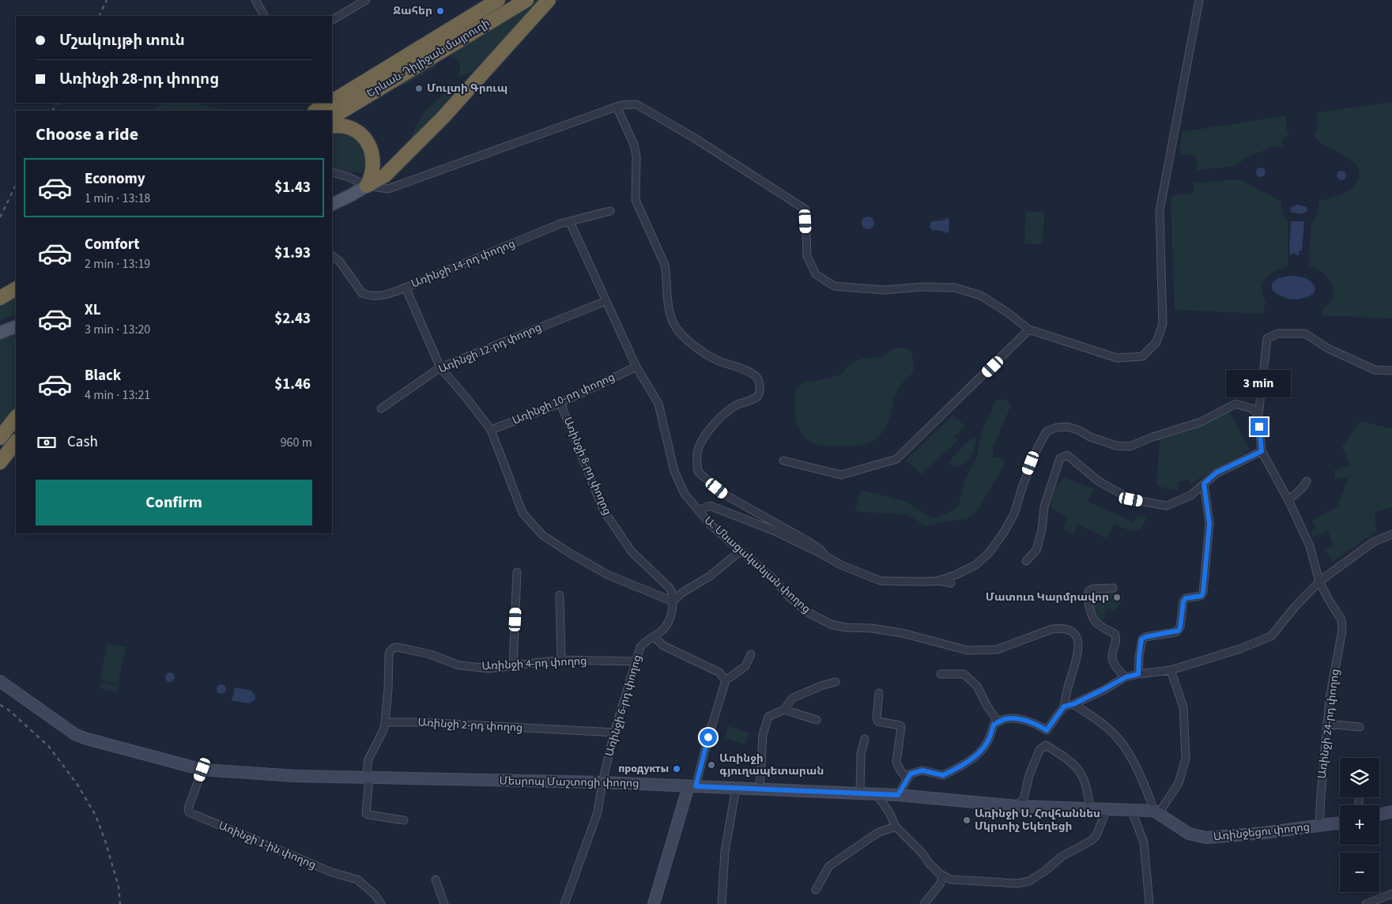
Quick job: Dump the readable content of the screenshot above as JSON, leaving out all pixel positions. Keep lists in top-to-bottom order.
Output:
{
  "streets": {
    "highway": ["Երևան-Դիլիջան մայրուղի"],
    "street": [
      "Առինջի 14-րդ փողոց",
      "Առինջի 12-րդ փողոց",
      "Առինջի 10-րդ փողոց",
      "Առինջի 8-րդ փողոց",
      "Ա. Մնացականյան փողոց",
      "Առինջի 4-րդ փողոց",
      "Առինջի 6-րդ փողոց",
      "Առինջի 24-րդ փողոց",
      "Առինջի 2-րդ փողոց",
      "Մեսրոպ Մաշտոցի փողոց",
      "Առինջեցու փողոց",
      "Առինջի 1-ին փողոց"
    ]
  },
  "crossings": [
    ["Առինջի 14-րդ փողոց", "Ա. Մնացականյան փողոց"],
    ["Առինջի 12-րդ փողոց", "Ա. Մնացականյան փողոց"],
    ["Առինջի 10-րդ փողոց", "Առինջի 8-րդ փողոց"],
    ["Առինջի 10-րդ փողոց", "Ա. Մնացականյան փողոց"],
    ["Առինջի 8-րդ փողոց", "Առինջի 6-րդ փողոց"],
    ["Առինջի 4-րդ փողոց", "Առինջի 6-րդ փողոց"],
    ["Առինջի 4-րդ փողոց", "Առինջի 2-րդ փողոց"],
    ["Առինջի 6-րդ փողոց", "Առինջի 2-րդ փողոց"],
    ["Առինջի 6-րդ փողոց", "Մեսրոպ Մաշտոցի փողոց"],
    ["Առինջի 24-րդ փողոց", "Առինջեցու փողոց"],
    ["Մեսրոպ Մաշտոցի փողոց", "Առինջեցու փողոց"],
    ["Մեսրոպ Մաշտոցի փողոց", "Առինջի 1-ին փողոց"]
  ],
  "places": [
    "Ջահեր",
    "Մուլտի Գրուպ",
    "Մատուռ Կարմրավոր",
    "Առինջի գյուղապետարան",
    "продукты",
    "Առինջի Ս. Հովհաննես Մկրտիչ Եկեղեցի"
  ],
  "page": {
    "banner": ["Մշակույթի տուն", "Առինջի 28-րդ փողոց"],
    "heading": "Choose a ride",
    "list": [
      {
        "name": "Economy",
        "note": "1 min · 13:18",
        "value": "$1.43"
      },
      {
        "name": "Comfort",
        "note": "2 min · 13:19",
        "value": "$1.93"
      },
      {
        "name": "XL",
        "note": "3 min · 13:20",
        "value": "$2.43"
      },
      {
        "name": "Black",
        "note": "4 min · 13:21",
        "value": "$1.46"
      }
    ],
    "bubble": "3 min",
    "pay": ["Cash", "960 m"],
    "buttons": "Confirm",
    "map_buttons": ["+", "−"]
  }
}
